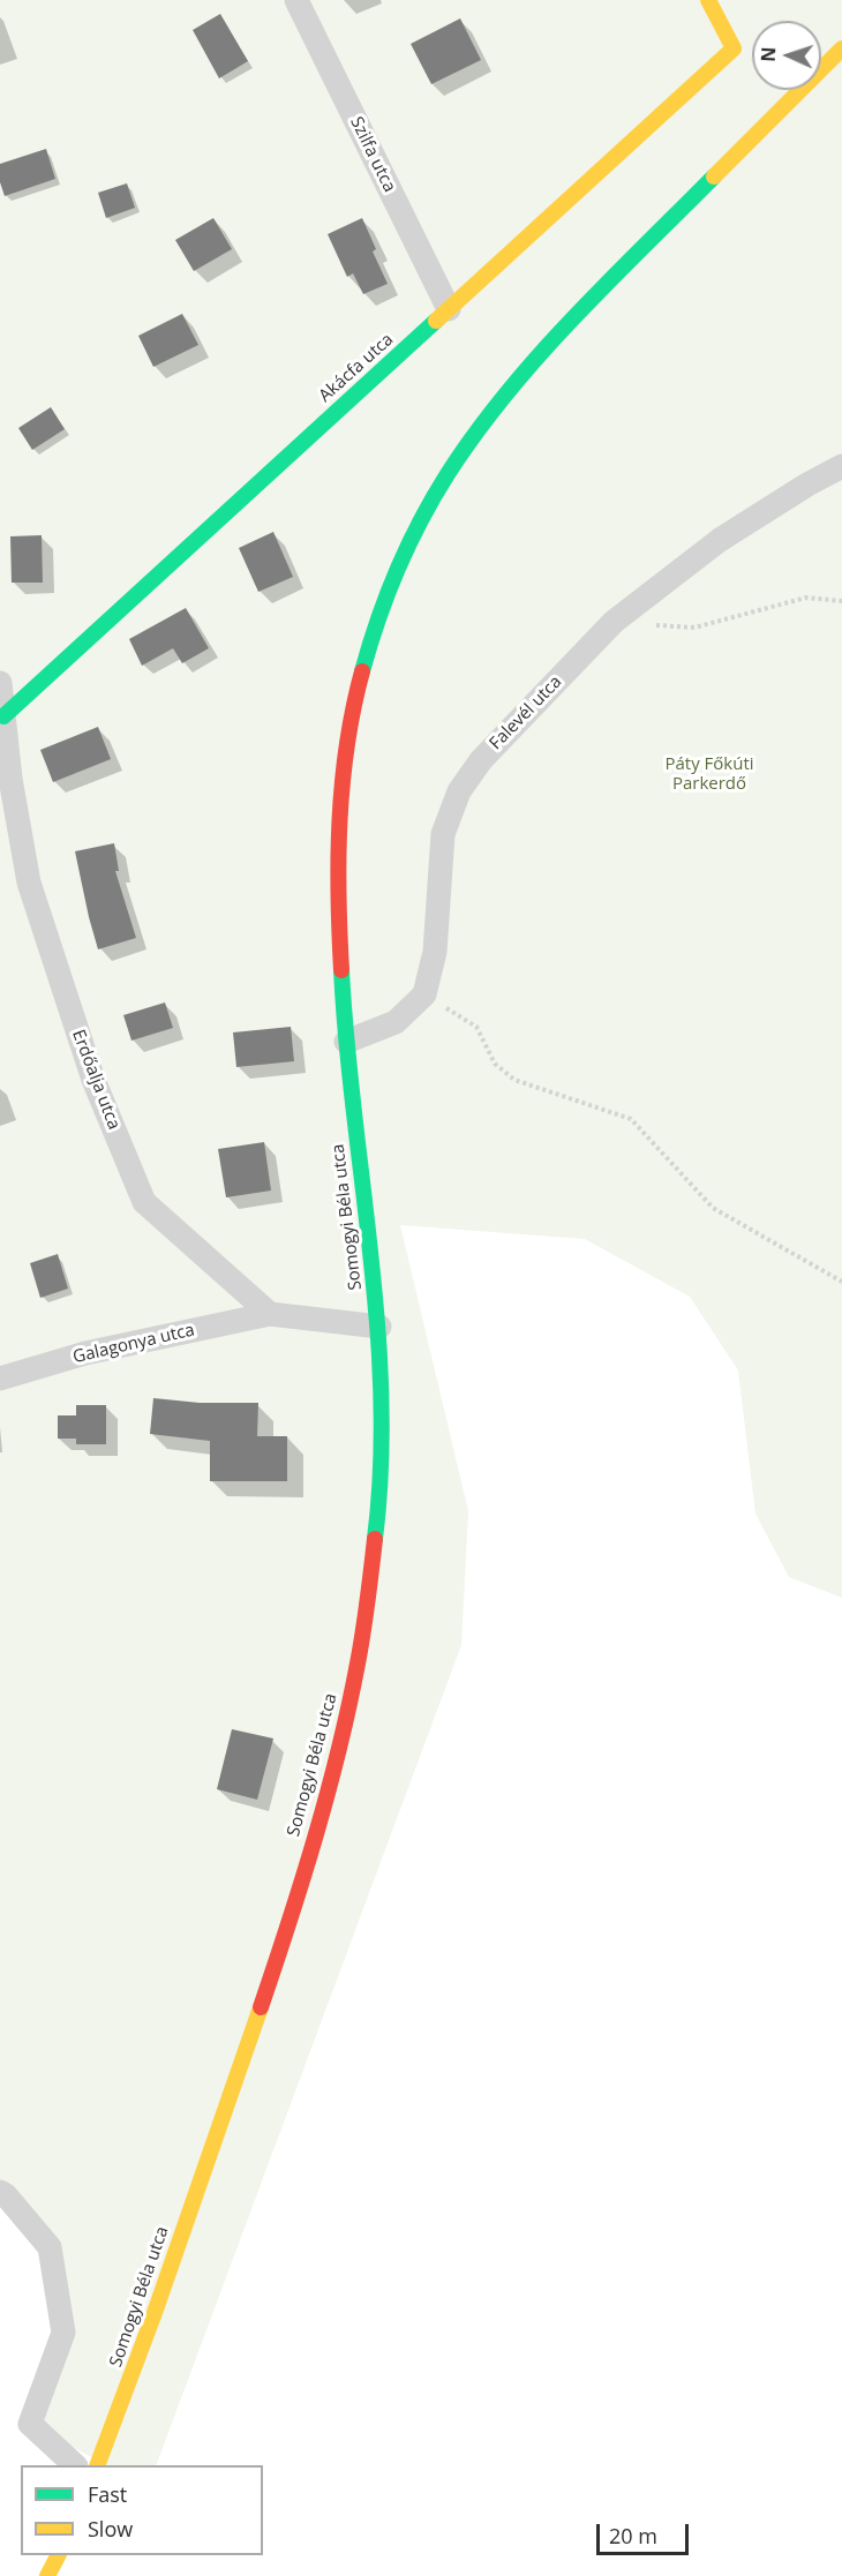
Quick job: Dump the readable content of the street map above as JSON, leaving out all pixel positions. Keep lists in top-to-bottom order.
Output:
{
  "streets": {
    "main road": ["Akácfa utca", "Somogyi Béla utca"],
    "street": [
      "Szilfa utca",
      "Falevél utca",
      "Erdőalja utca",
      "Galagonya utca"
    ]
  },
  "crossings": [
    ["Szilfa utca", "Akácfa utca"],
    ["Akácfa utca", "Erdőalja utca"],
    ["Erdőalja utca", "Galagonya utca"]
  ],
  "parks": ["Páty Főkúti Parkerdő"],
  "legend": ["Fast", "Slow"],
  "scale_bar": "20 m",
  "north": "left"
}
